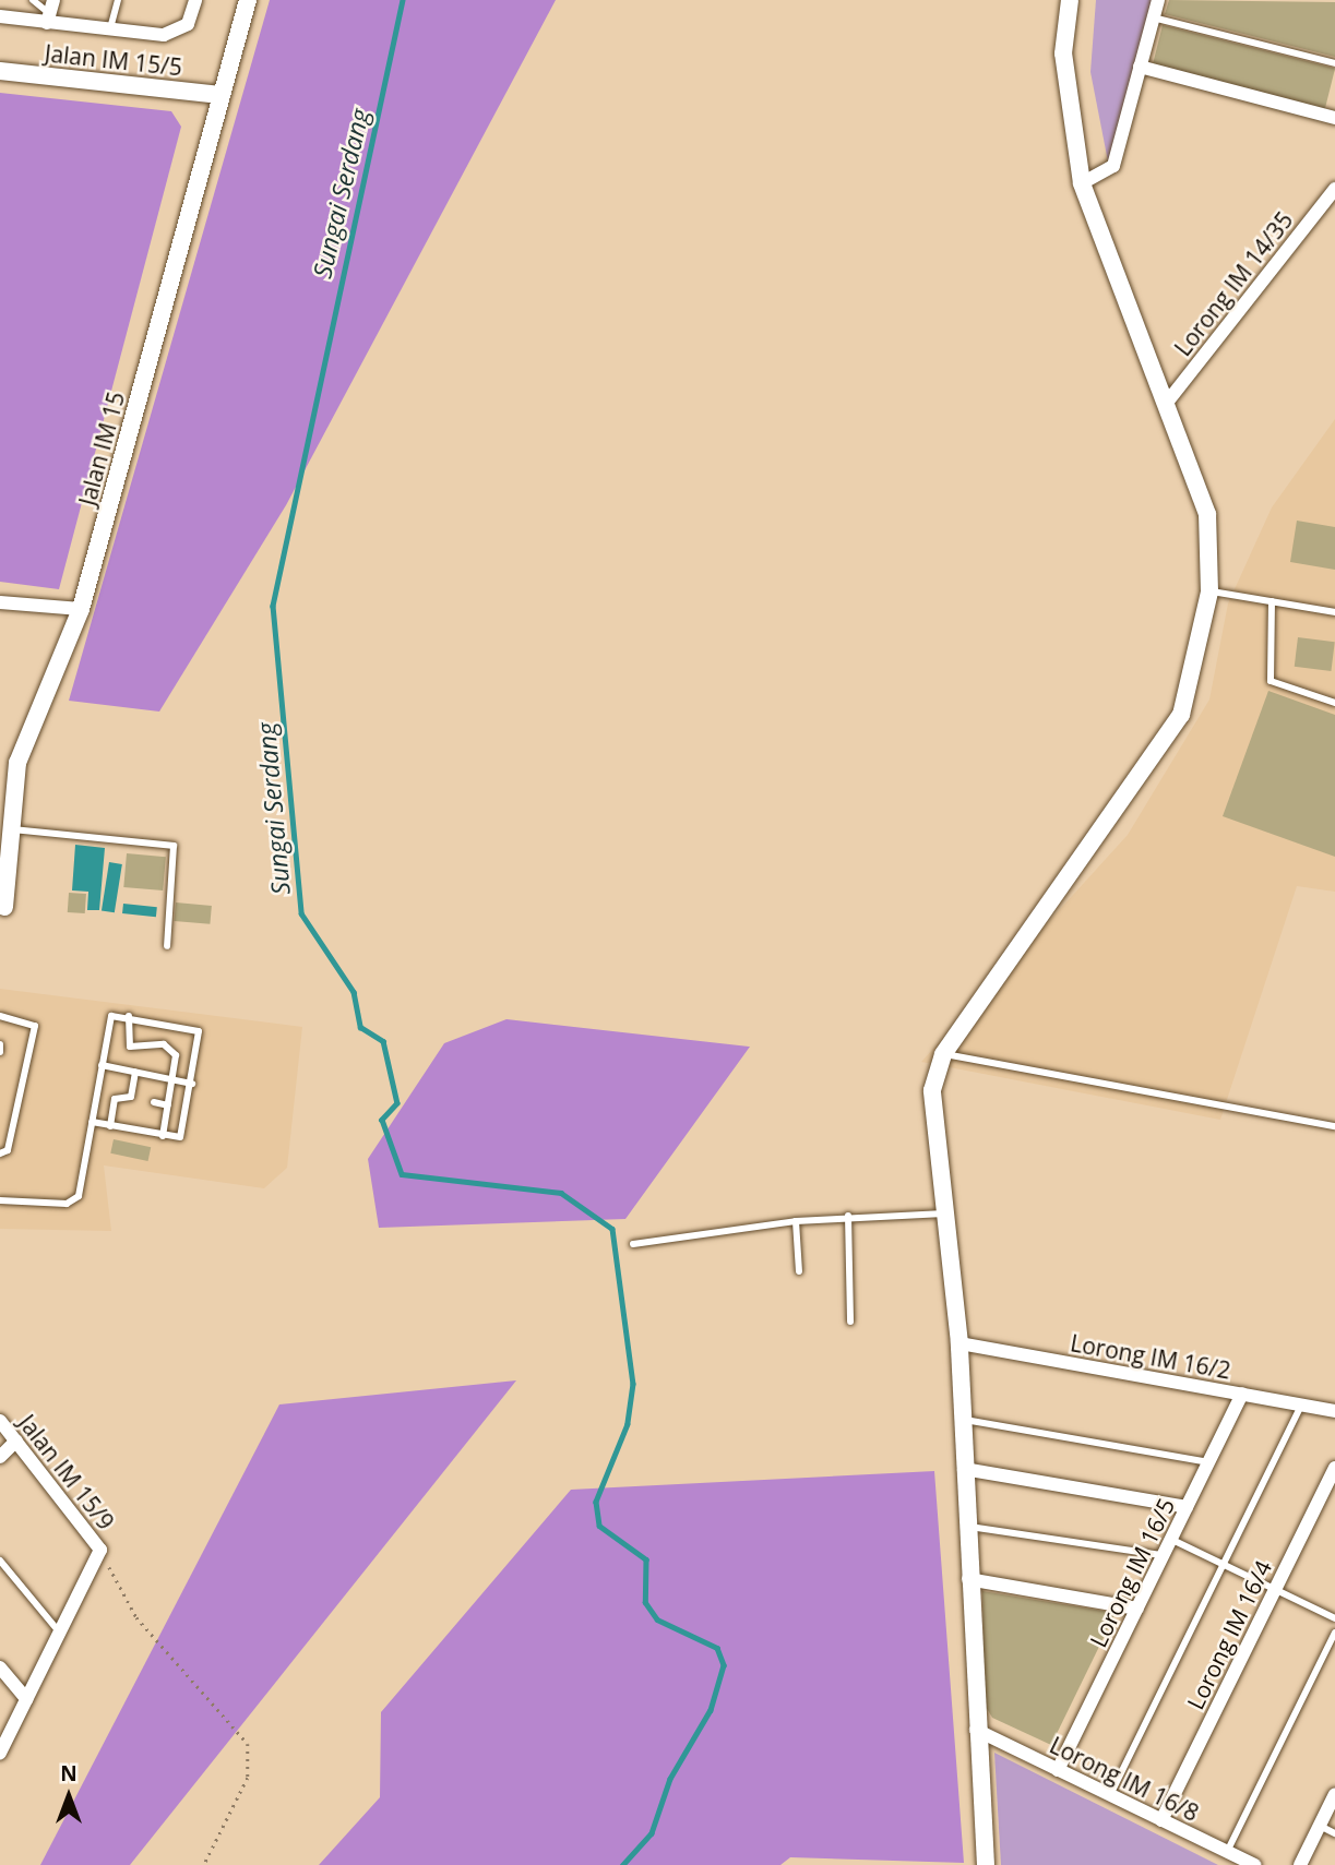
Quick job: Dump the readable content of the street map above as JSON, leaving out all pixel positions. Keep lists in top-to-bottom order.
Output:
{
  "streets": {
    "street": [
      "Jalan IM 15/5",
      "Lorong IM 14/35",
      "Jalan IM 15",
      "Lorong IM 16/2",
      "Jalan IM 15/9",
      "Lorong IM 16/5",
      "Lorong IM 16/4",
      "Lorong IM 16/8"
    ]
  },
  "crossings": [
    ["Jalan IM 15/5", "Jalan IM 15"],
    ["Lorong IM 16/2", "Lorong IM 16/5"],
    ["Lorong IM 16/5", "Lorong IM 16/8"],
    ["Lorong IM 16/4", "Lorong IM 16/8"]
  ],
  "water": ["Sungai Serdang"],
  "north": "top"
}
